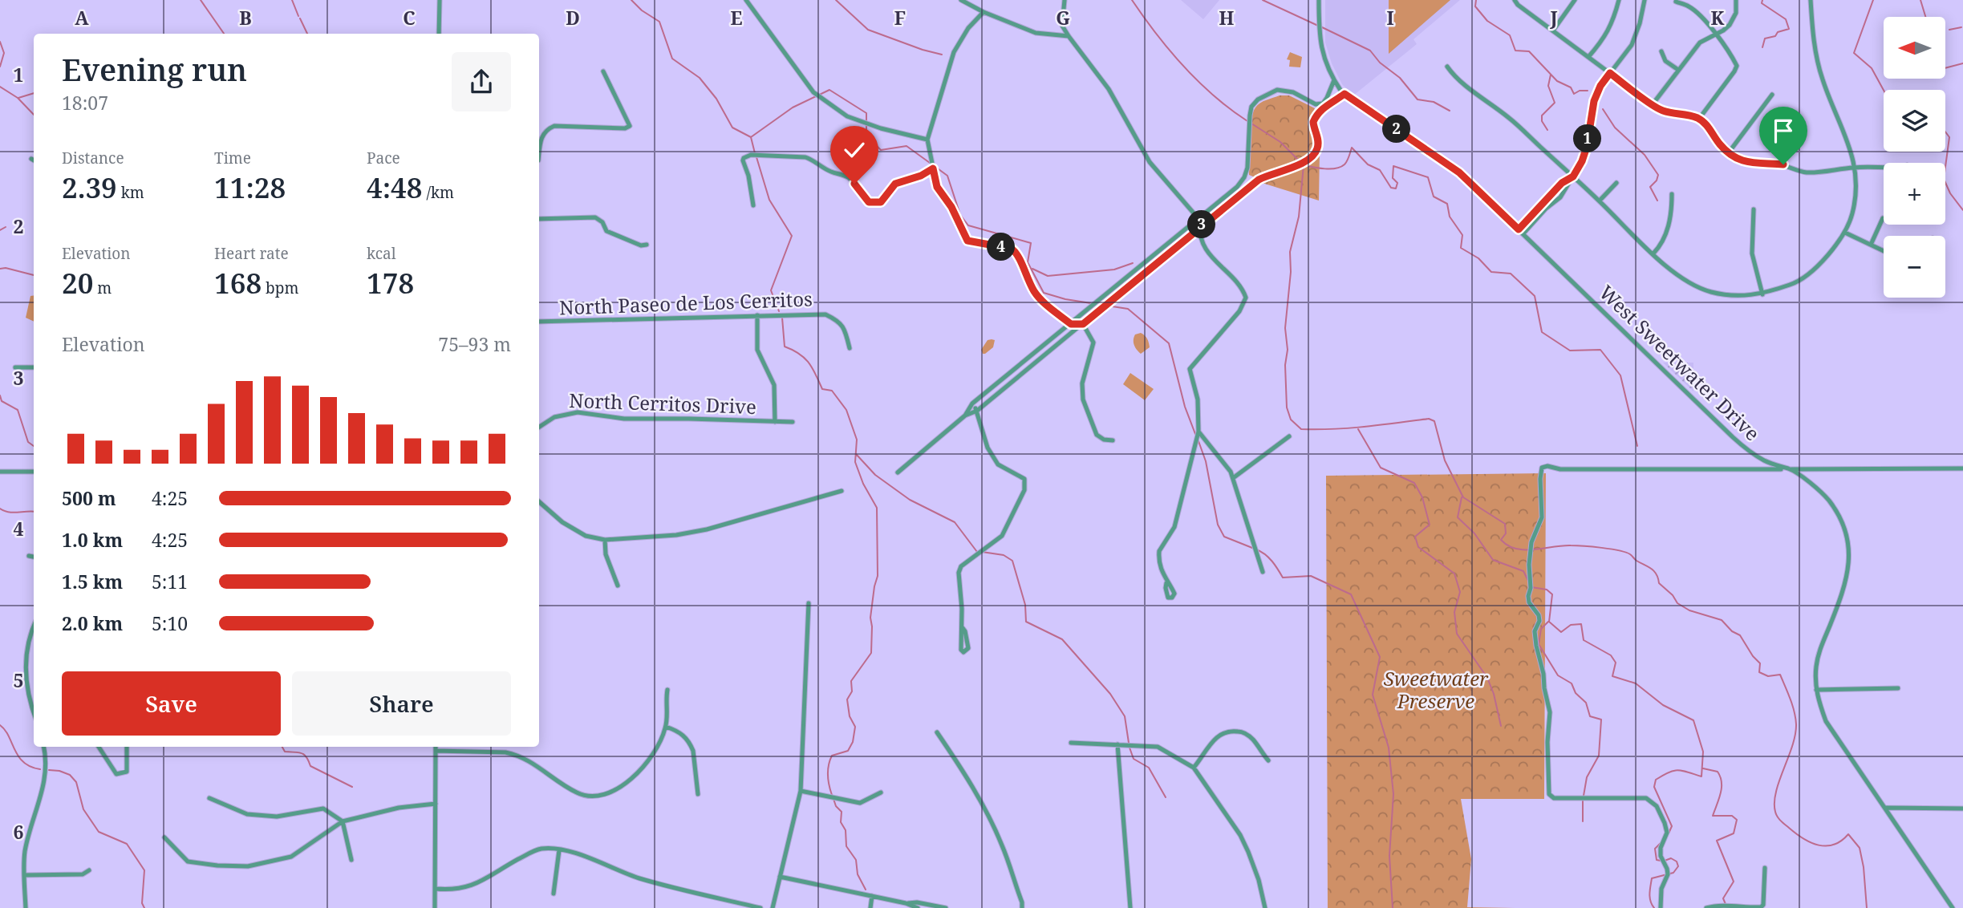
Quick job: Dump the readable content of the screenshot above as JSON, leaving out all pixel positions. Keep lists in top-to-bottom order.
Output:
{
  "streets": {
    "street": ["North Paseo de Los Cerritos", "West Sweetwater Drive", "North Cerritos Drive"]
  },
  "parks": ["Sweetwater Preserve"],
  "north": "left",
  "page": {
    "map_buttons": ["+", "−"],
    "heading": ["Evening run", "18:07"],
    "pins": [
      "2",
      "1",
      "3",
      "4"
    ],
    "stats": [
      ["Distance", "2.39 km"],
      ["Time", "11:28"],
      ["Pace", "4:48 /km"],
      ["Elevation", "20 m"],
      ["Heart rate", "168 bpm"],
      ["kcal", "178"]
    ],
    "chart": ["Elevation", "75–93 m"],
    "list": [
      {
        "name": "500 m",
        "note": "4:25"
      },
      {
        "name": "1.0 km",
        "note": "4:25"
      },
      {
        "name": "1.5 km",
        "note": "5:11"
      },
      {
        "name": "2.0 km",
        "note": "5:10"
      }
    ],
    "buttons": ["Save", "Share"]
  },
  "grid": {
    "columns": [
      "A",
      "B",
      "C",
      "D",
      "E",
      "F",
      "G",
      "H",
      "I",
      "J",
      "K"
    ],
    "rows": [
      "1",
      "2",
      "3",
      "4",
      "5",
      "6"
    ]
  }
}
